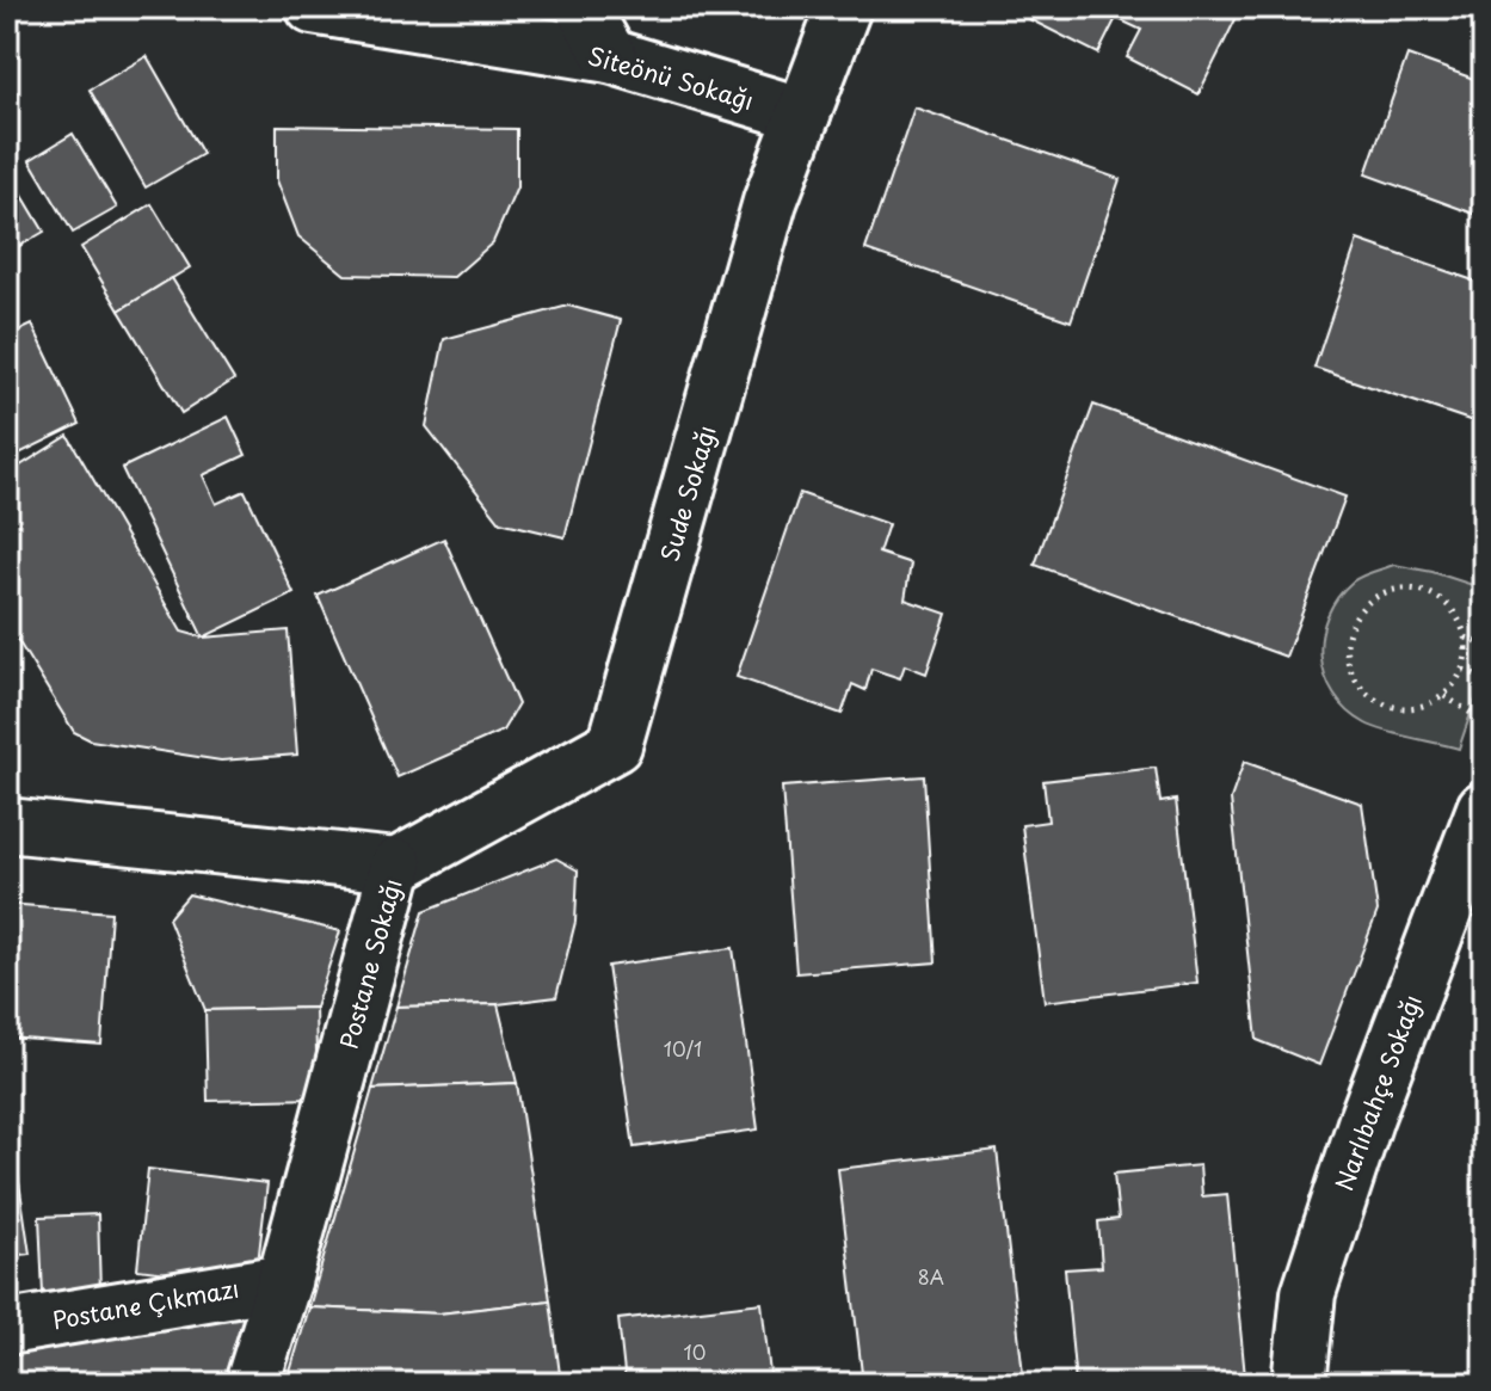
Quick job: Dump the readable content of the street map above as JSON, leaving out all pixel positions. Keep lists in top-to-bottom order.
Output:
{
  "streets": {
    "street": [
      "Siteönü Sokağı",
      "Sude Sokağı",
      "Postane Sokağı",
      "Narlıbahçe Sokağı",
      "Postane Çıkmazı"
    ]
  },
  "crossings": [
    ["Siteönü Sokağı", "Sude Sokağı"],
    ["Sude Sokağı", "Postane Sokağı"],
    ["Postane Sokağı", "Postane Çıkmazı"]
  ],
  "house_numbers": ["10/1", "8A", "10"]
}
